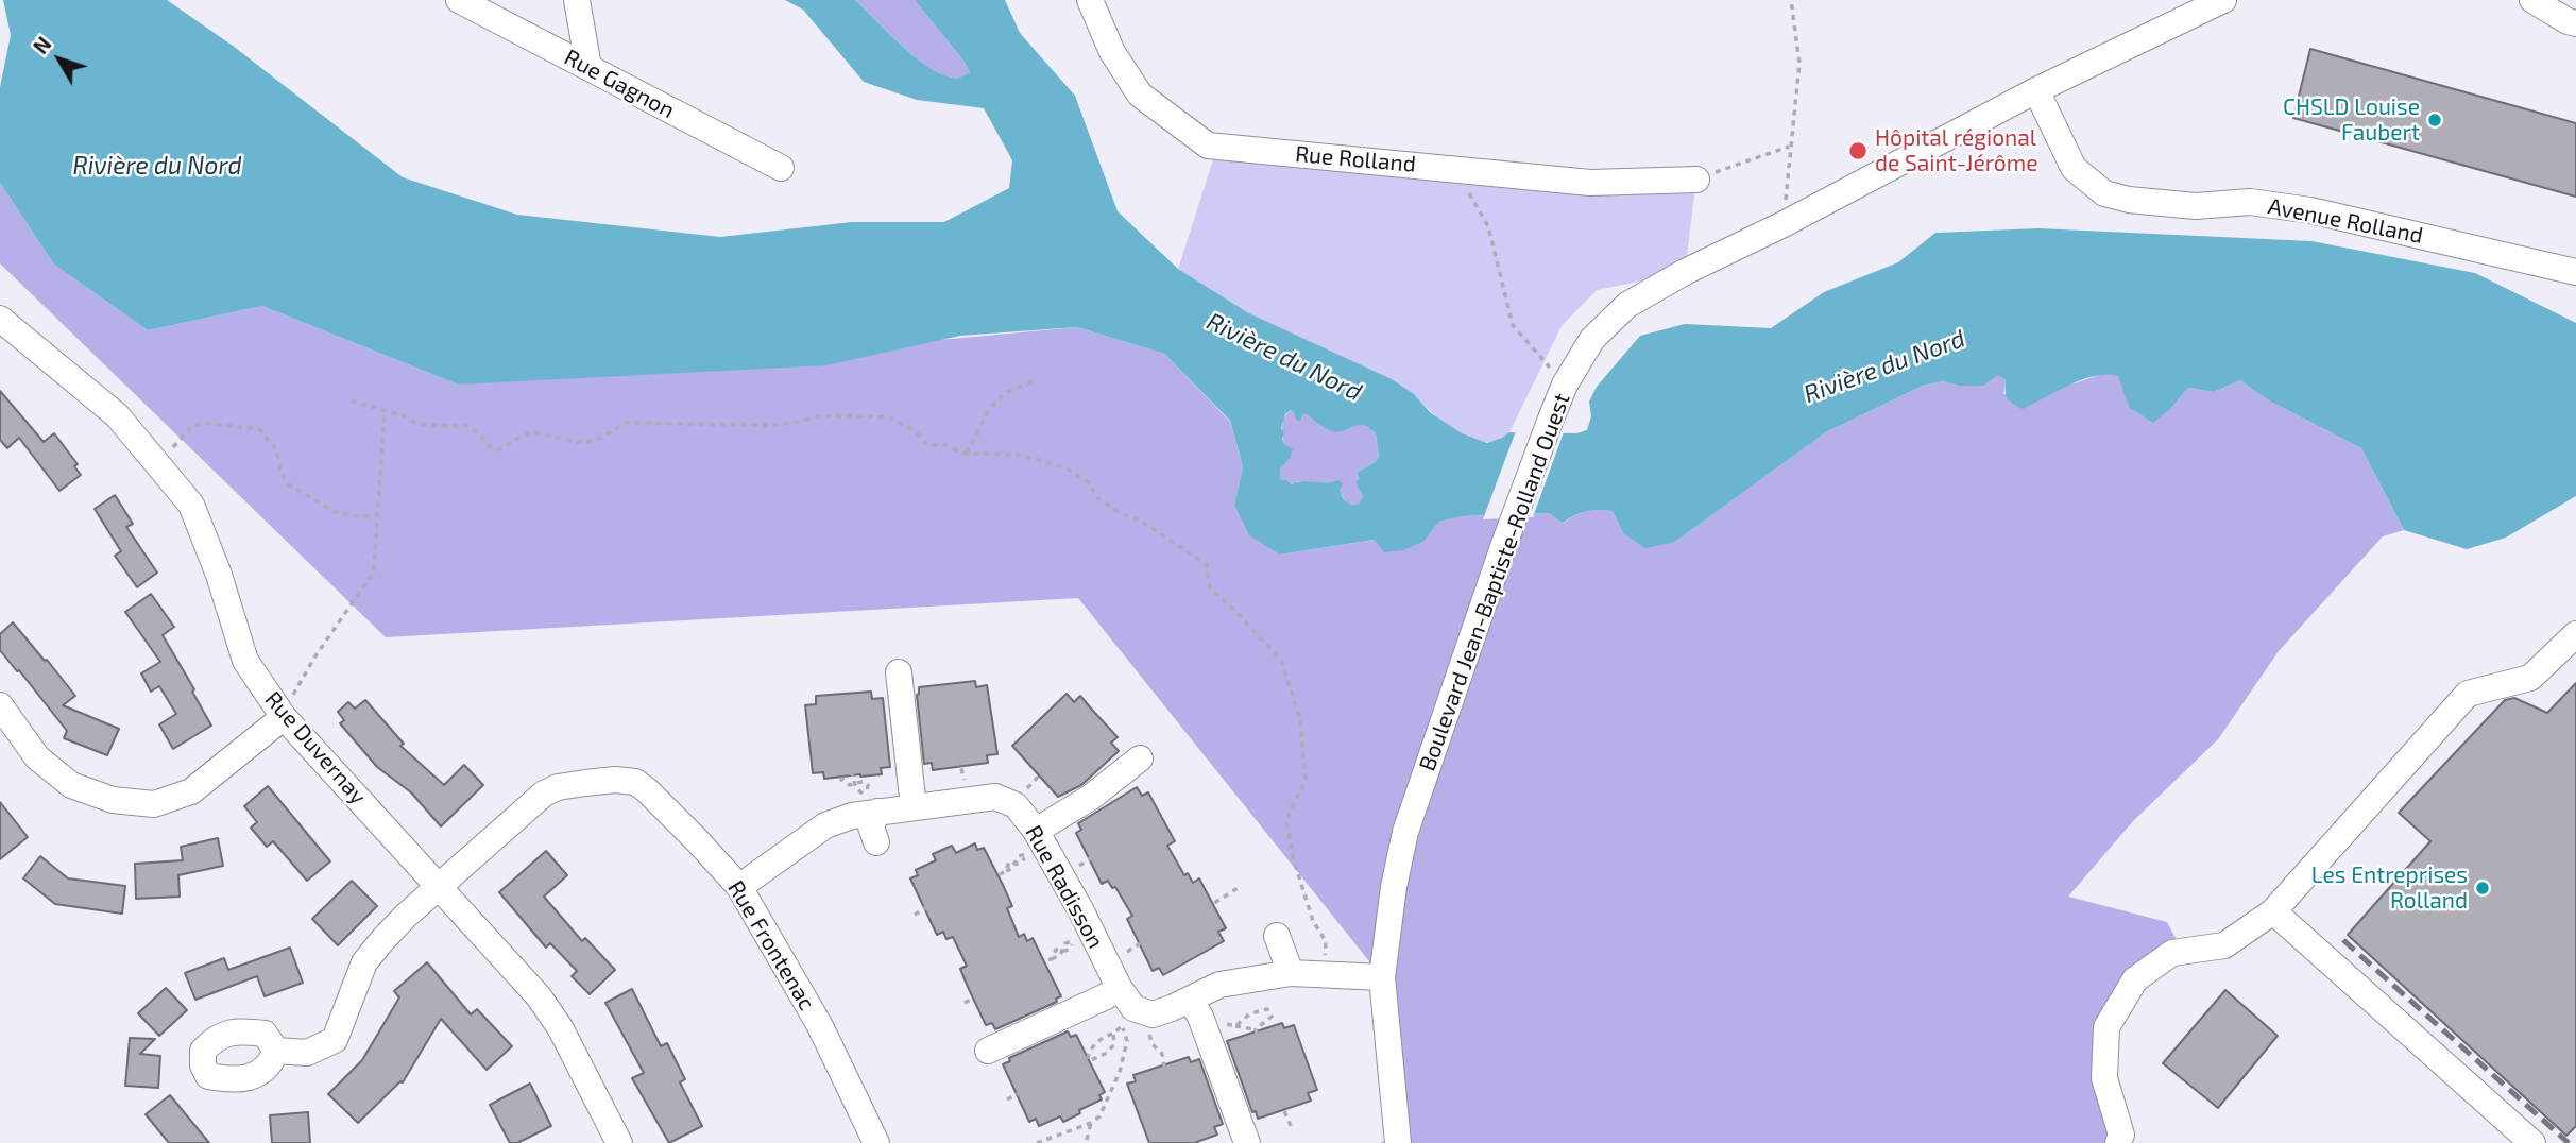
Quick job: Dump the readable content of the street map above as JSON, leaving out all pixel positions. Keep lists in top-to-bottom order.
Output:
{
  "streets": {
    "street": [
      "Rue Gagnon",
      "Rue Rolland",
      "Avenue Rolland",
      "Boulevard Jean-Baptiste-Rolland Ouest",
      "Rue Duvernay",
      "Rue Radisson",
      "Rue Frontenac"
    ]
  },
  "crossings": [
    ["Avenue Rolland", "Boulevard Jean-Baptiste-Rolland Ouest"],
    ["Rue Duvernay", "Rue Frontenac"],
    ["Rue Radisson", "Rue Frontenac"]
  ],
  "water": ["Rivière du Nord"],
  "places": ["CHSLD Louise Faubert", "Hôpital régional de Saint-Jérôme", "Les Entreprises Rolland"],
  "north": "top left"
}
